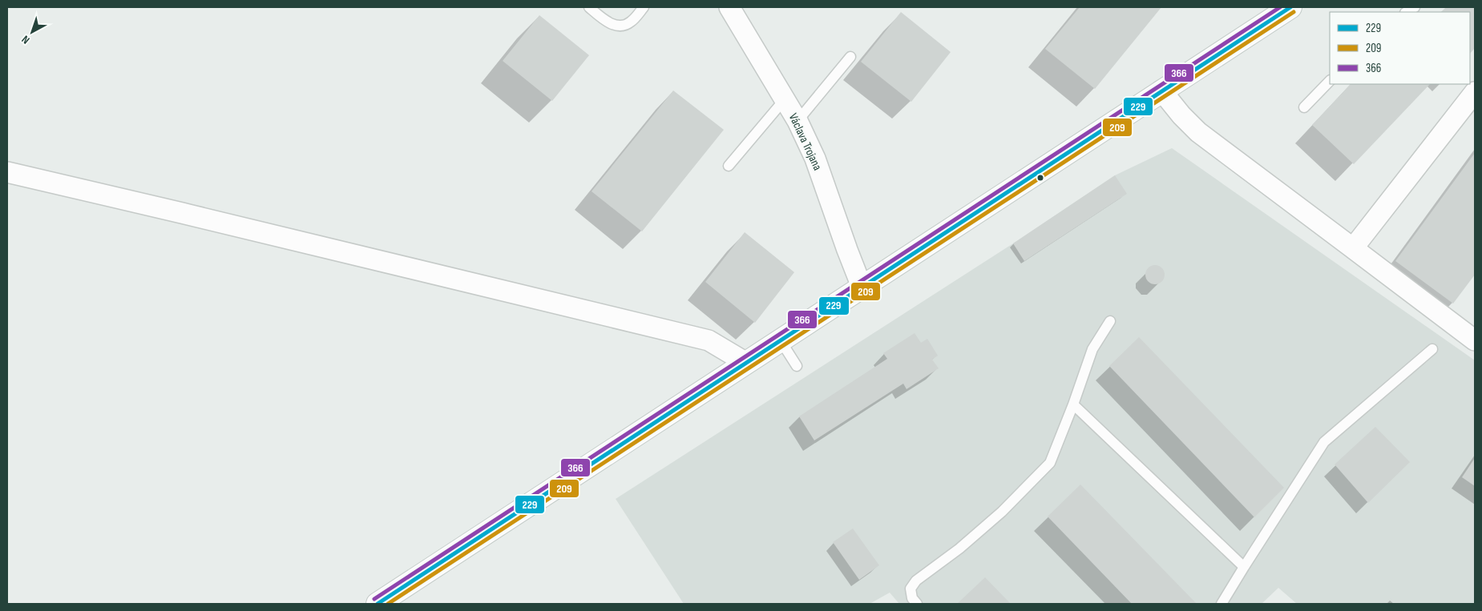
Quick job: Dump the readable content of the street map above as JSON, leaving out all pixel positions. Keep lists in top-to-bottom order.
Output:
{
  "streets": {
    "street": ["Václava Trojana"]
  },
  "lines": ["transit line 229", "transit line 366", "transit line 209"],
  "legend": ["229", "209", "366"],
  "north": "bottom left"
}
